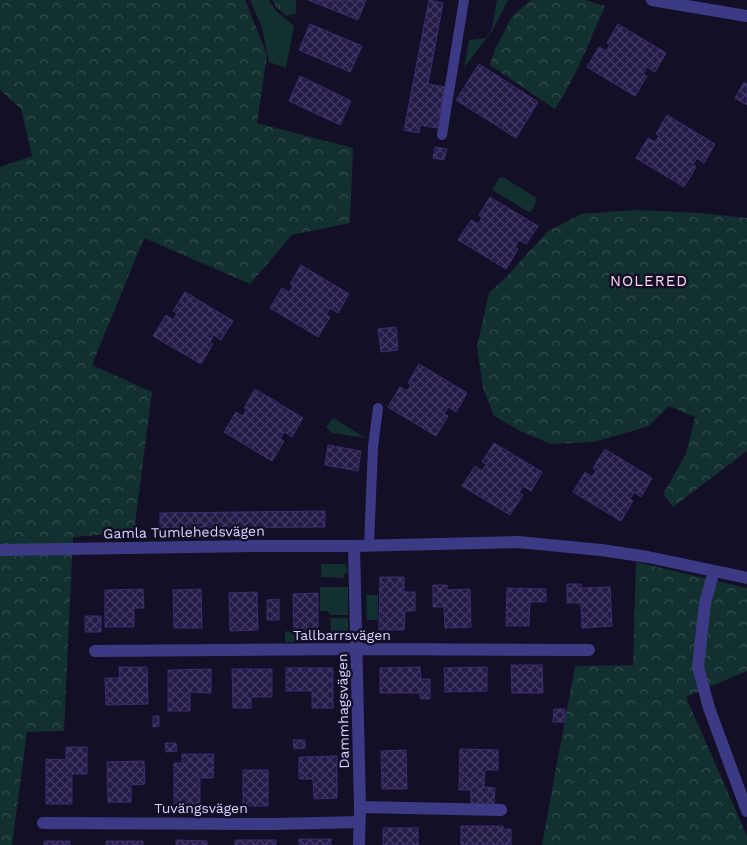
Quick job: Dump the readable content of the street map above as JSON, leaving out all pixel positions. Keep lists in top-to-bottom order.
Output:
{
  "streets": {
    "street": [
      "Gamla Tumlehedsvägen",
      "Tallbarrsvägen",
      "Dammhagsvägen",
      "Tuvängsvägen"
    ]
  },
  "crossings": [
    ["Gamla Tumlehedsvägen", "Dammhagsvägen"],
    ["Tallbarrsvägen", "Dammhagsvägen"],
    ["Dammhagsvägen", "Tuvängsvägen"]
  ],
  "districts": ["NOLERED"]
}
